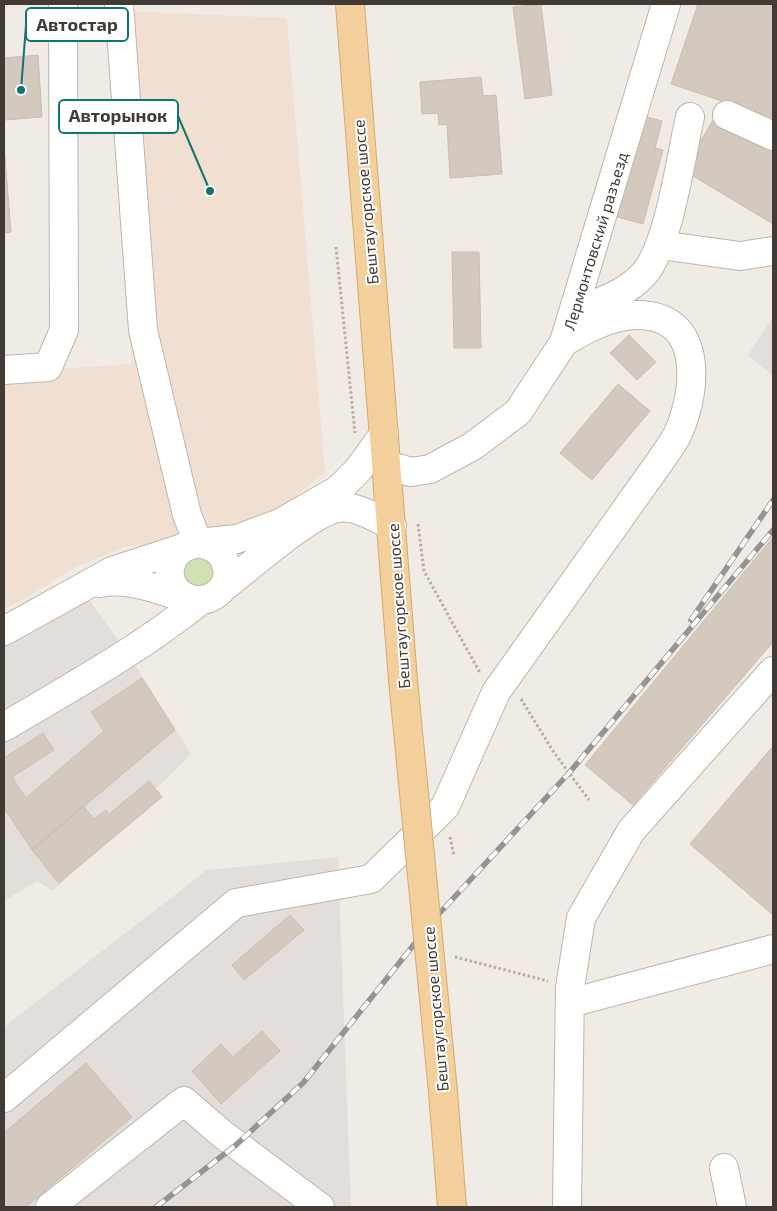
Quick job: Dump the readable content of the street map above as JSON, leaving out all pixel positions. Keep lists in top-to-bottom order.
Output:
{
  "streets": {
    "main road": ["Бештаугорское шоссе"],
    "street": ["Лермонтовский разъезд"]
  },
  "crossings": [
    ["Бештаугорское шоссе", "Лермонтовский разъезд"]
  ],
  "places": ["Автостар", "Авторынок"]
}
